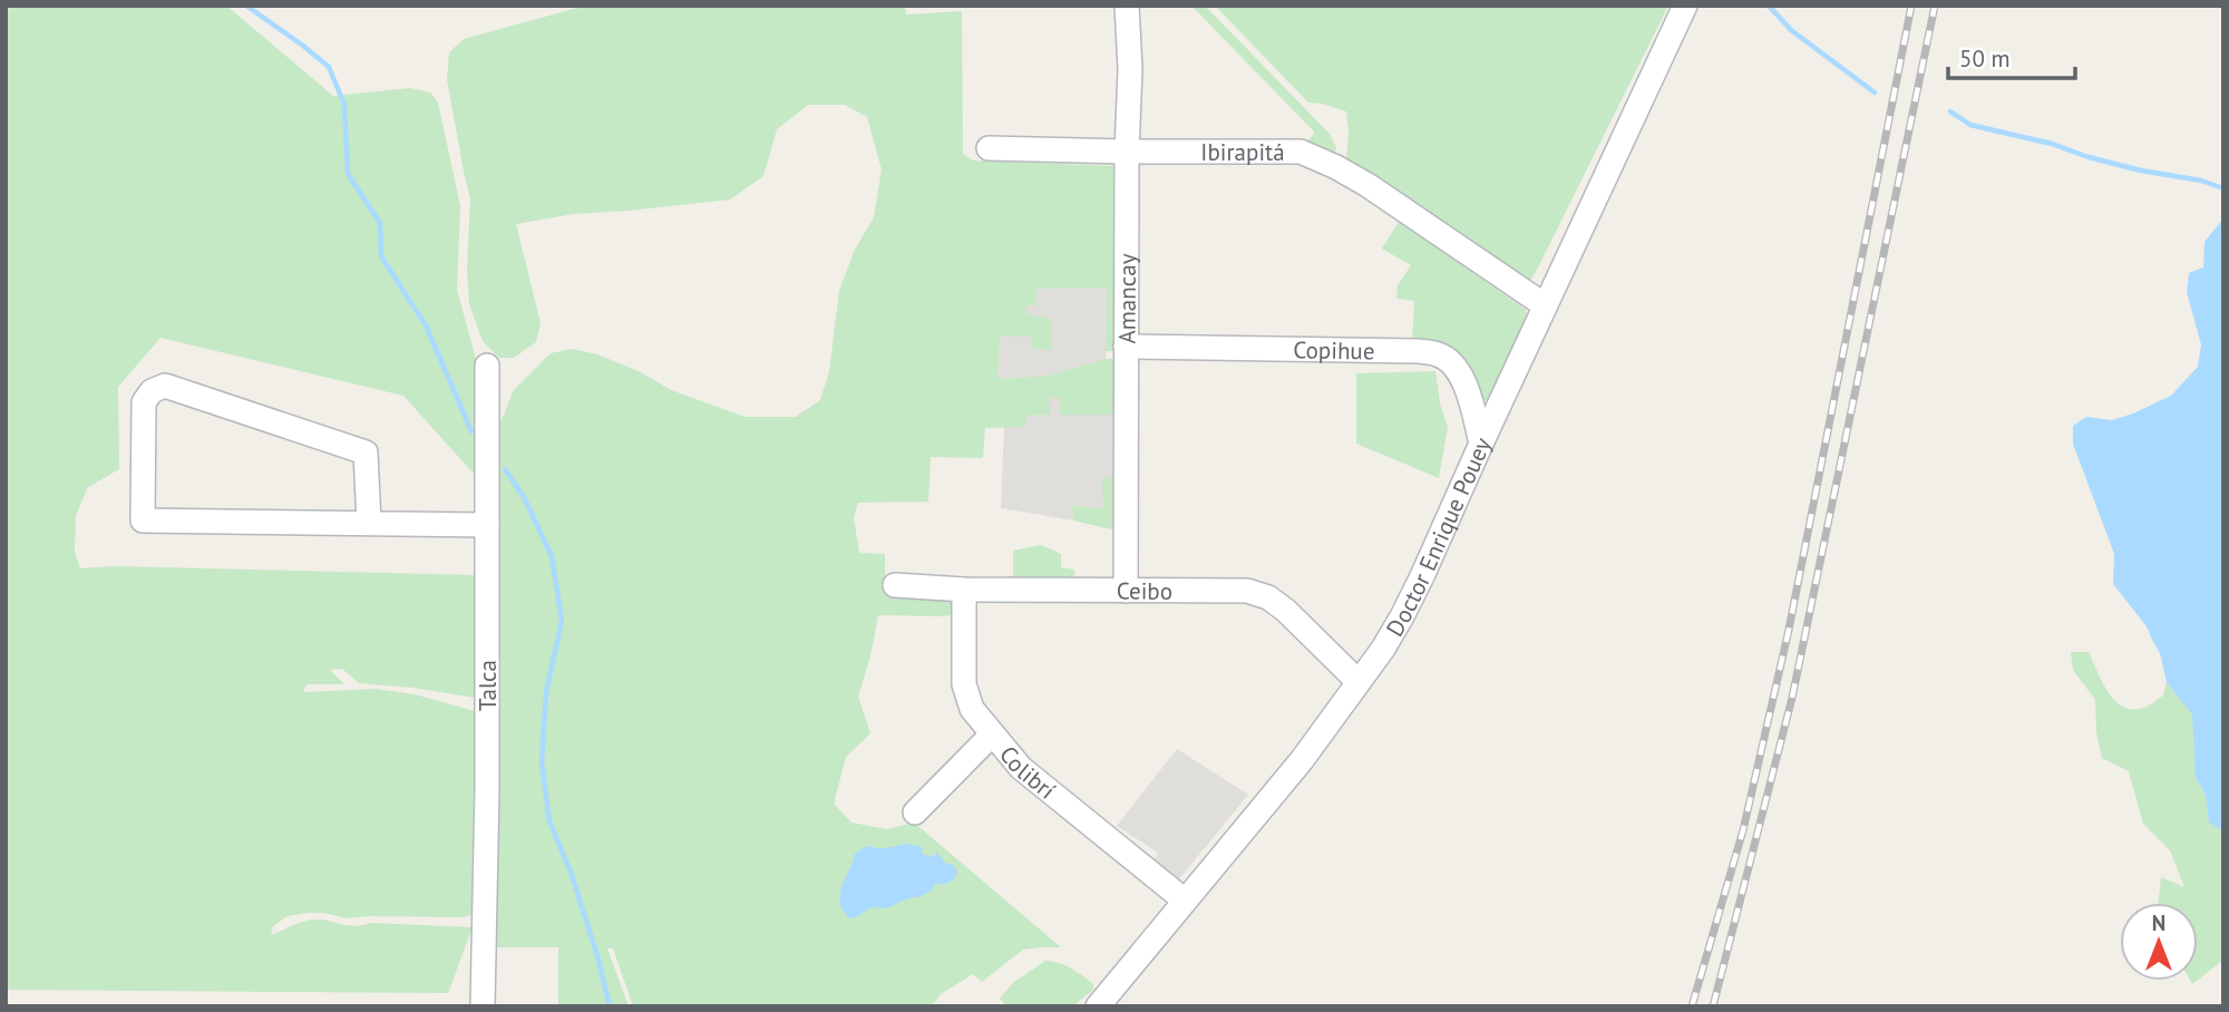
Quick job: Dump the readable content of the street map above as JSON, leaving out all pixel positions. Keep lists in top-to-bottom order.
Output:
{
  "streets": {
    "street": [
      "Ibirapitá",
      "Amancay",
      "Copihue",
      "Doctor Enrique Pouey",
      "Ceibo",
      "Talca",
      "Colibrí"
    ]
  },
  "crossings": [
    ["Ibirapitá", "Amancay"],
    ["Ibirapitá", "Doctor Enrique Pouey"],
    ["Amancay", "Copihue"],
    ["Amancay", "Ceibo"],
    ["Copihue", "Doctor Enrique Pouey"],
    ["Doctor Enrique Pouey", "Ceibo"],
    ["Doctor Enrique Pouey", "Colibrí"],
    ["Ceibo", "Colibrí"]
  ],
  "scale_bar": "50 m",
  "north": "top"
}
